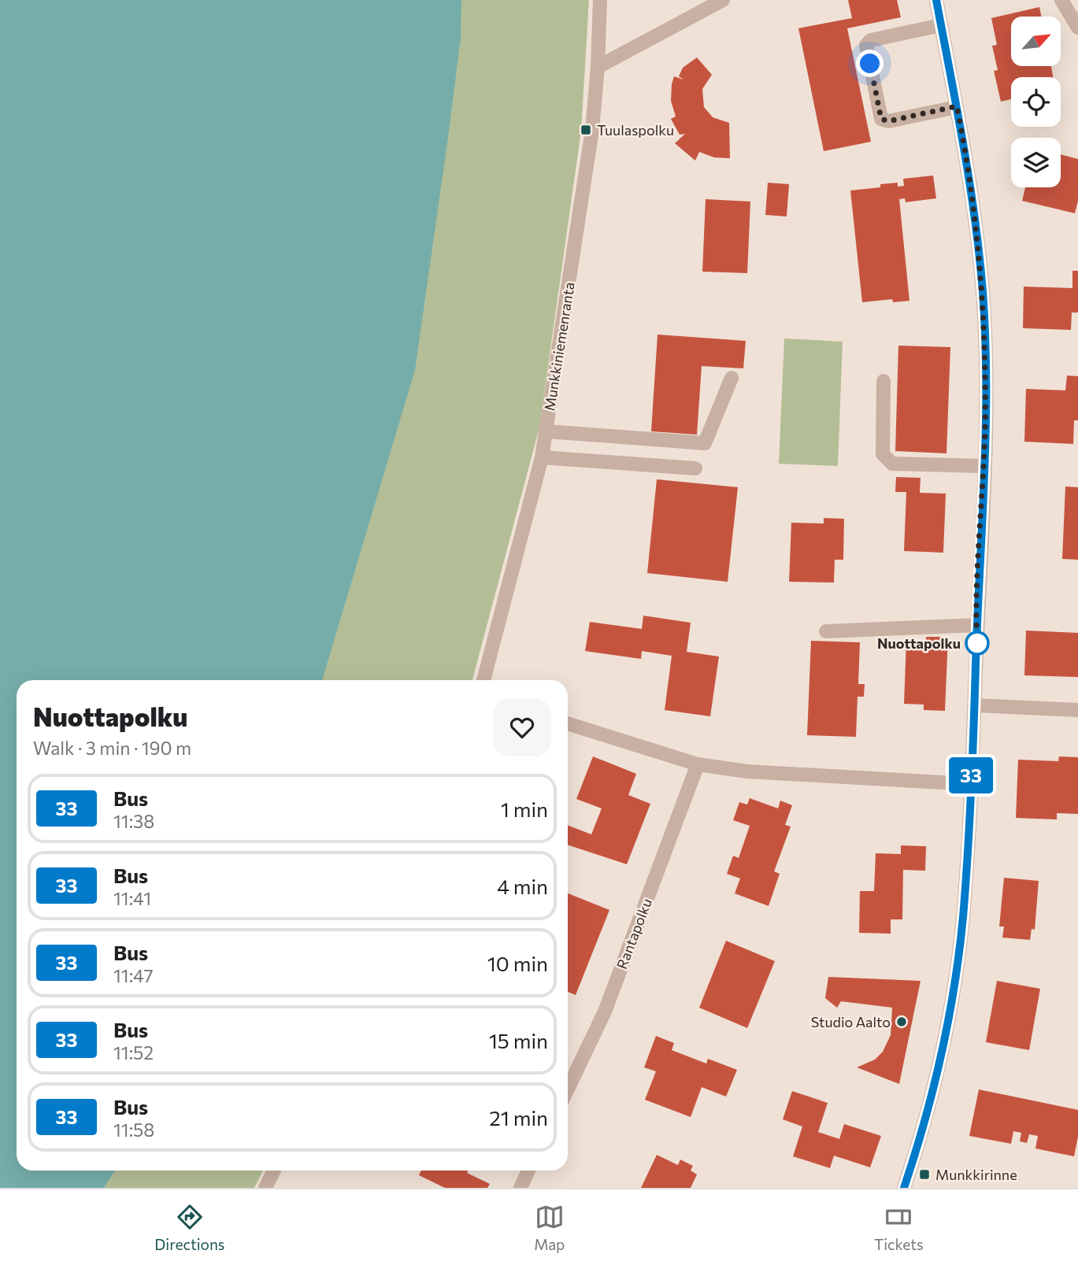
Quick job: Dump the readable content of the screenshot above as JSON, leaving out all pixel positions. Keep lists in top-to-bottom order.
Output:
{
  "streets": {
    "street": ["Munkkiniemenranta", "Rantapolku"]
  },
  "places": {
    "transit": ["Tuulaspolku", "Munkkirinne"],
    "other": ["Nuottapolku", "Studio Aalto"]
  },
  "lines": ["bus line 33"],
  "north": "top right",
  "page": {
    "on_map": "33",
    "heading": ["Nuottapolku", "Walk · 3 min · 190 m"],
    "list": [
      {
        "mark": "33",
        "name": "Bus",
        "note": "11:38",
        "value": "1 min"
      },
      {
        "mark": "33",
        "name": "Bus",
        "note": "11:41",
        "value": "4 min"
      },
      {
        "mark": "33",
        "name": "Bus",
        "note": "11:47",
        "value": "10 min"
      },
      {
        "mark": "33",
        "name": "Bus",
        "note": "11:52",
        "value": "15 min"
      },
      {
        "mark": "33",
        "name": "Bus",
        "note": "11:58",
        "value": "21 min"
      }
    ],
    "tabs": ["Directions", "Map", "Tickets"]
  }
}
